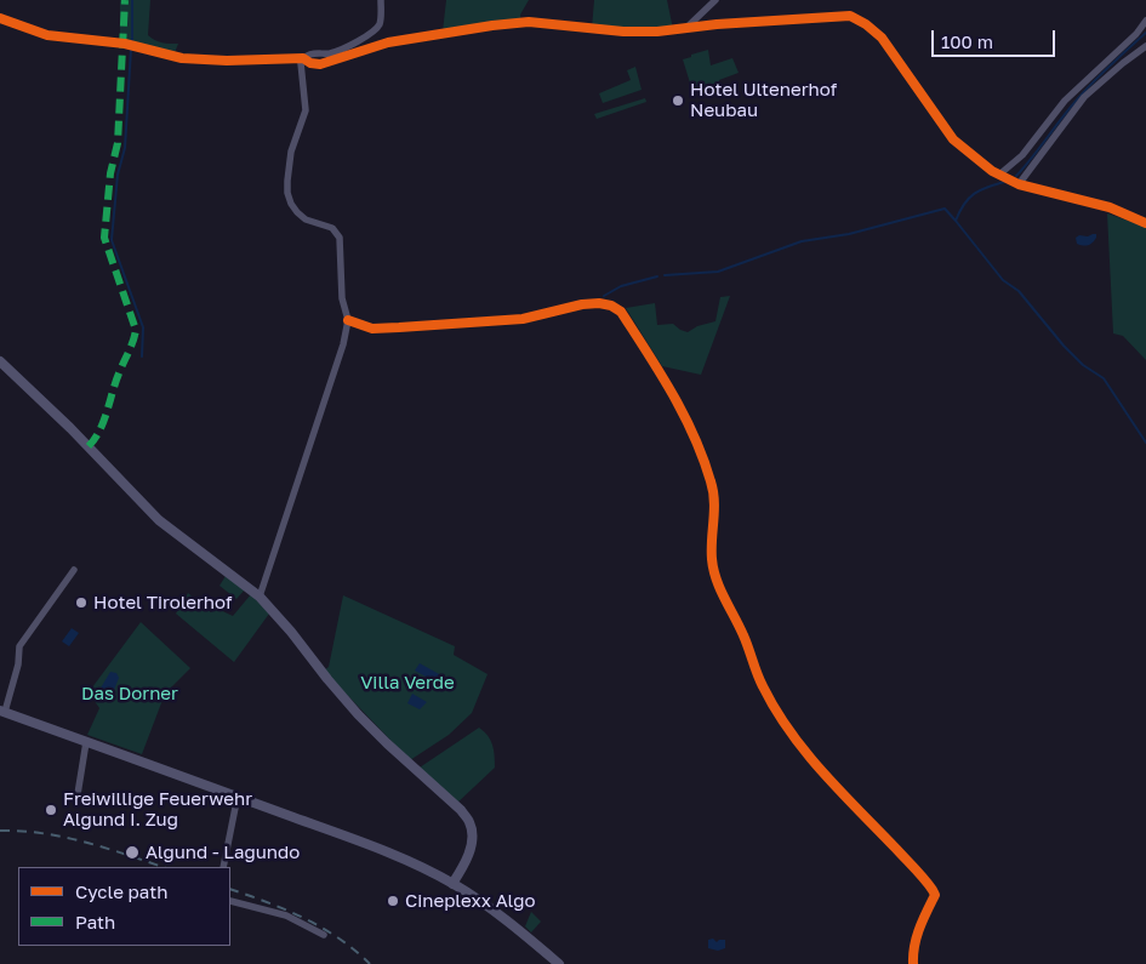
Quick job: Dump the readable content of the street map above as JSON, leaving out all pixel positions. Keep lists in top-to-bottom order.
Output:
{
  "parks": ["Villa Verde", "Das Dorner"],
  "places": [
    "Hotel Ultenerhof Neubau",
    "Hotel Tirolerhof",
    "Freiwillige Feuerwehr Algund I. Zug",
    "Algund - Lagundo",
    "Cineplexx Algo"
  ],
  "legend": ["Cycle path", "Path"],
  "scale_bar": "100 m"
}
